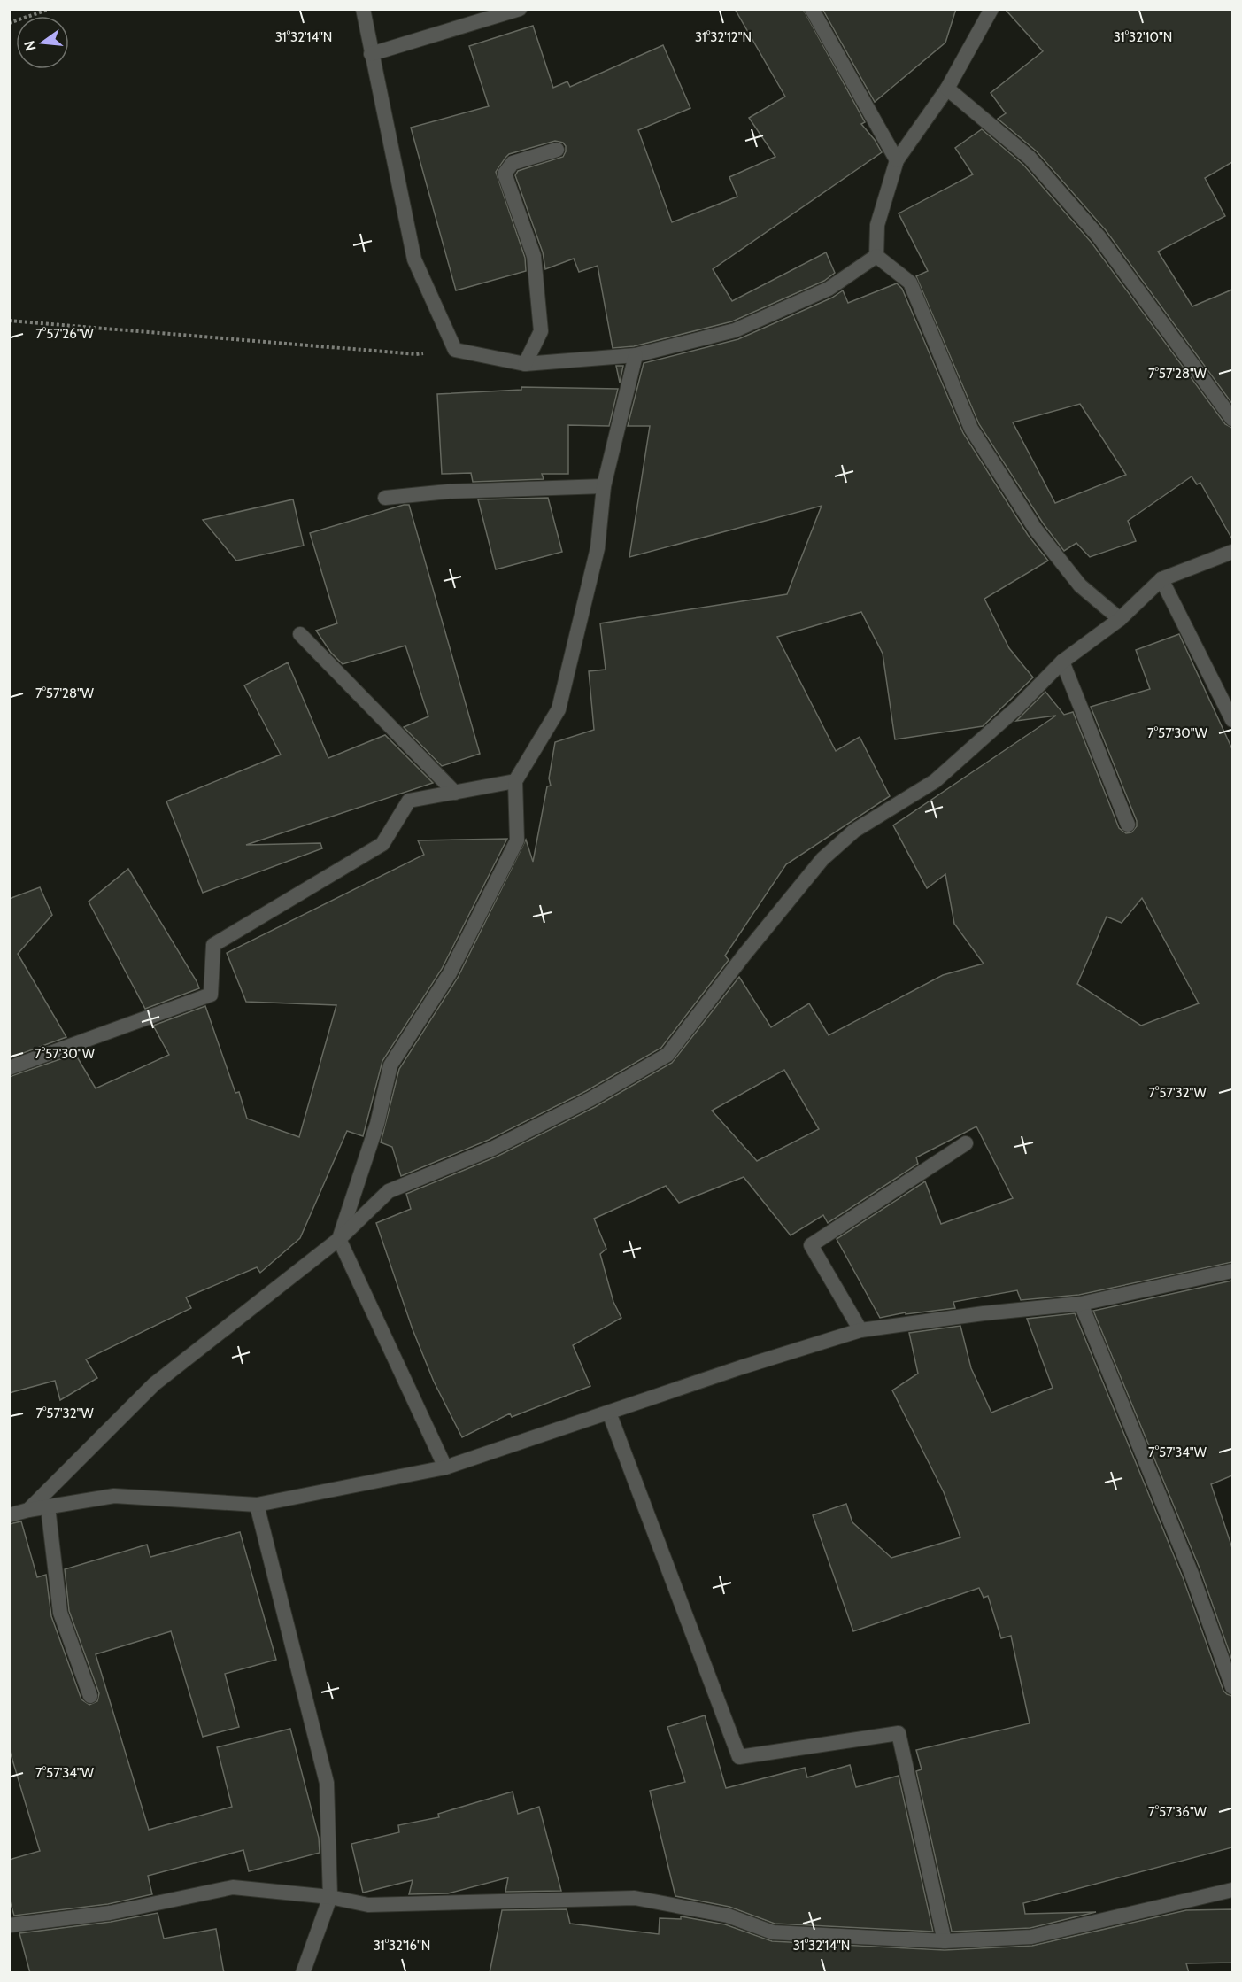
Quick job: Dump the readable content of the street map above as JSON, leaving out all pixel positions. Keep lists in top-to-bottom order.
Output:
{
  "north": "left",
  "coordinates": [
    "31°32'14\"N",
    "31°32'12\"N",
    "31°32'10\"N",
    "7°57'26\"W",
    "7°57'28\"W",
    "7°57'30\"W",
    "7°57'32\"W",
    "7°57'34\"W",
    "7°57'36\"W",
    "31°32'16\"N"
  ]
}
